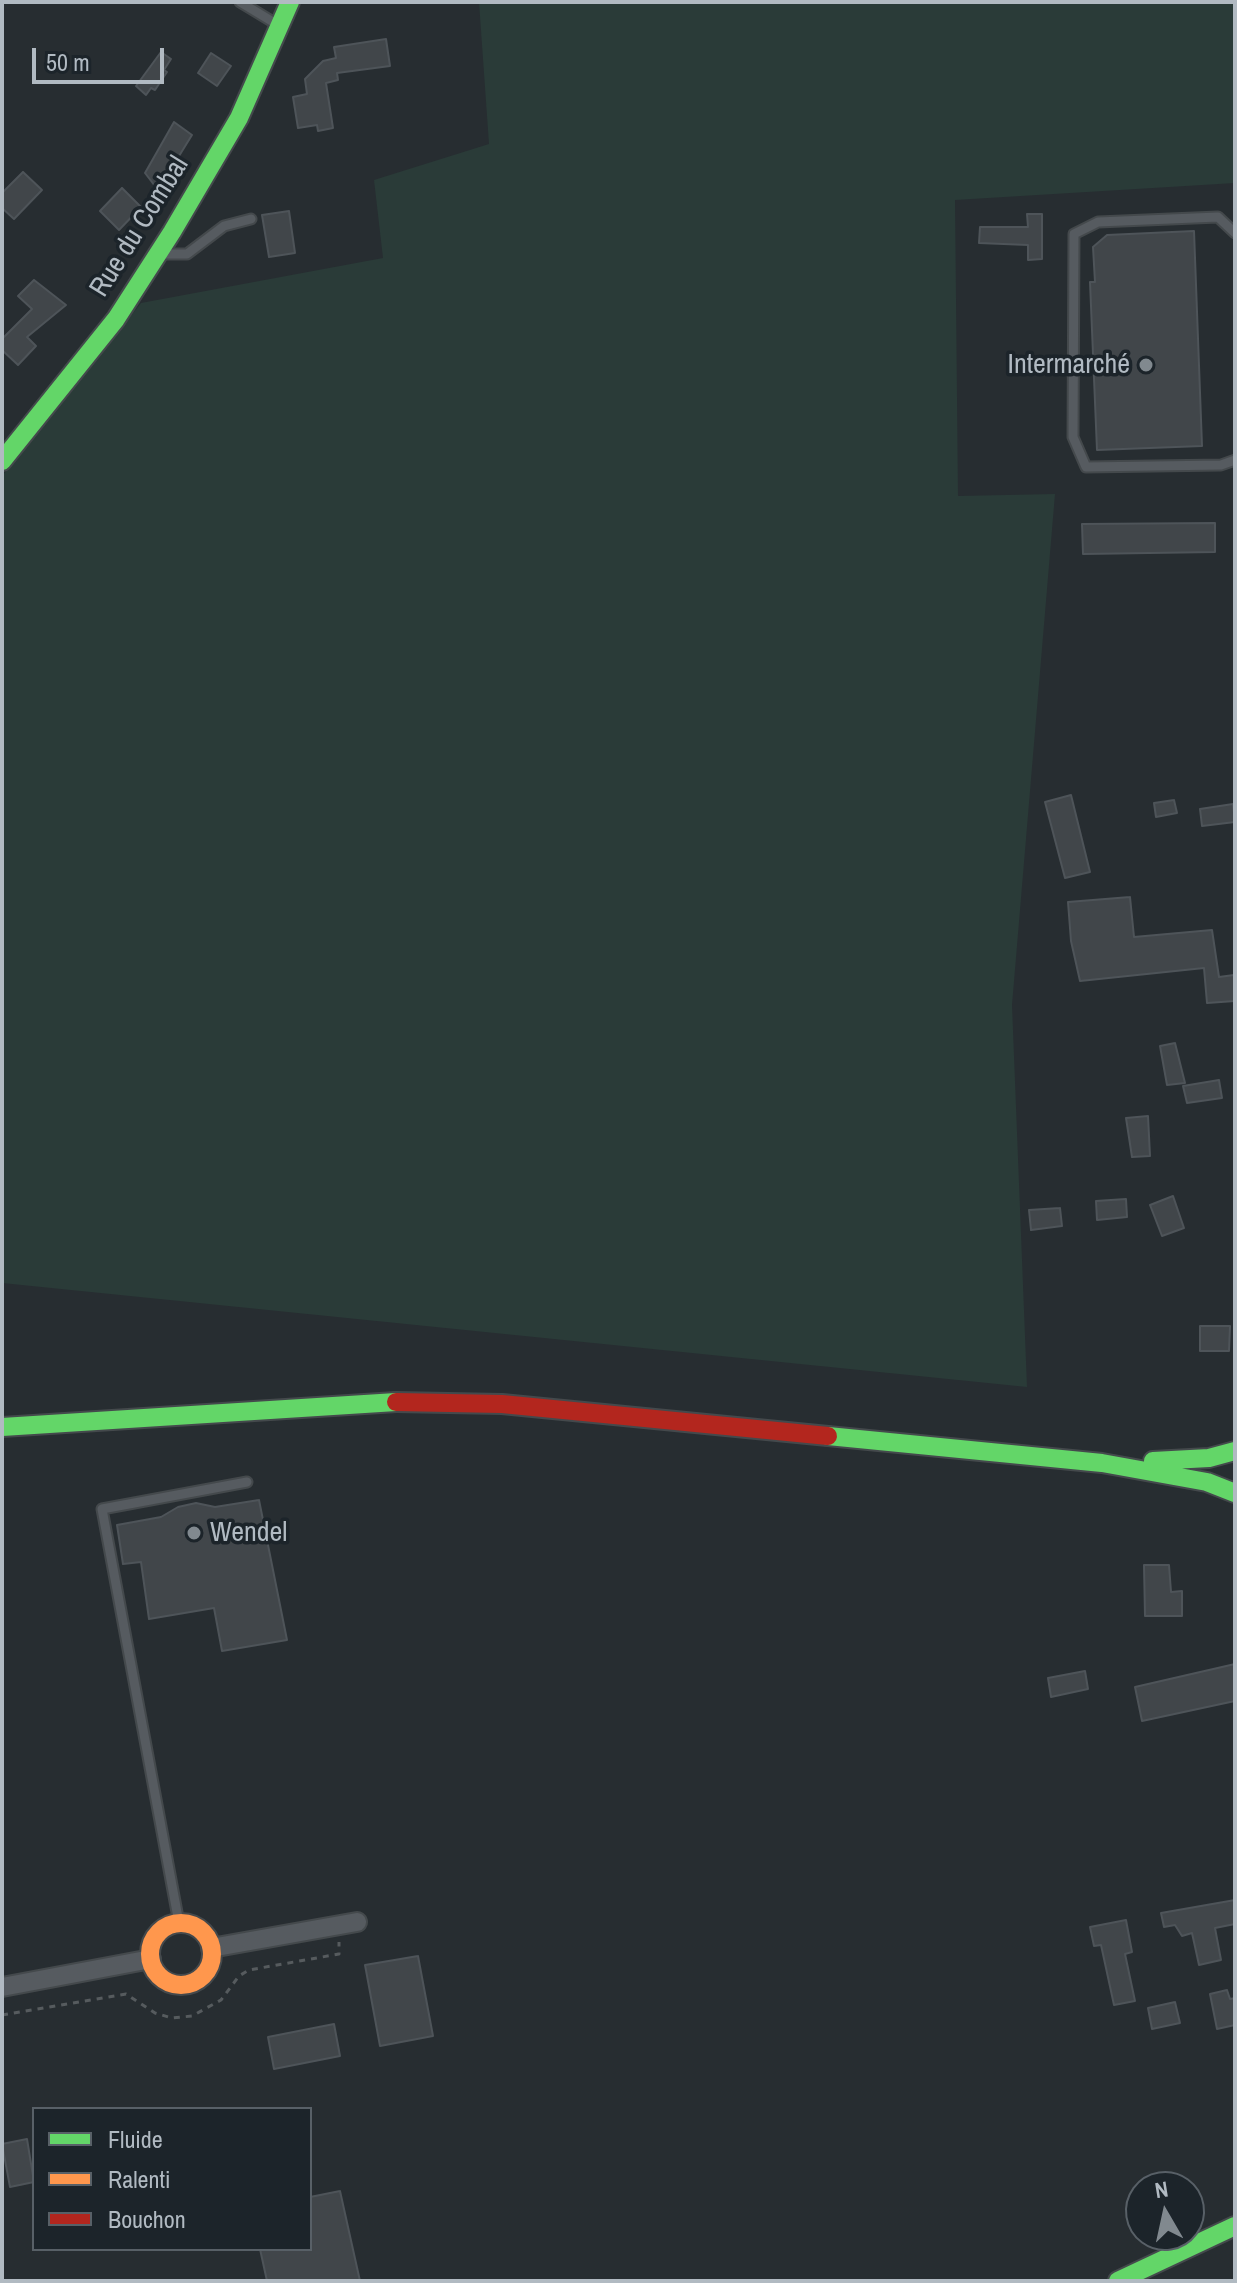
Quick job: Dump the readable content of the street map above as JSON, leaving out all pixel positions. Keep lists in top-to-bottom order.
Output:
{
  "streets": {
    "main road": ["Rue du Combal"]
  },
  "places": ["Intermarché", "Wendel"],
  "legend": ["Fluide", "Ralenti", "Bouchon"],
  "scale_bar": "50 m",
  "north": "top"
}
